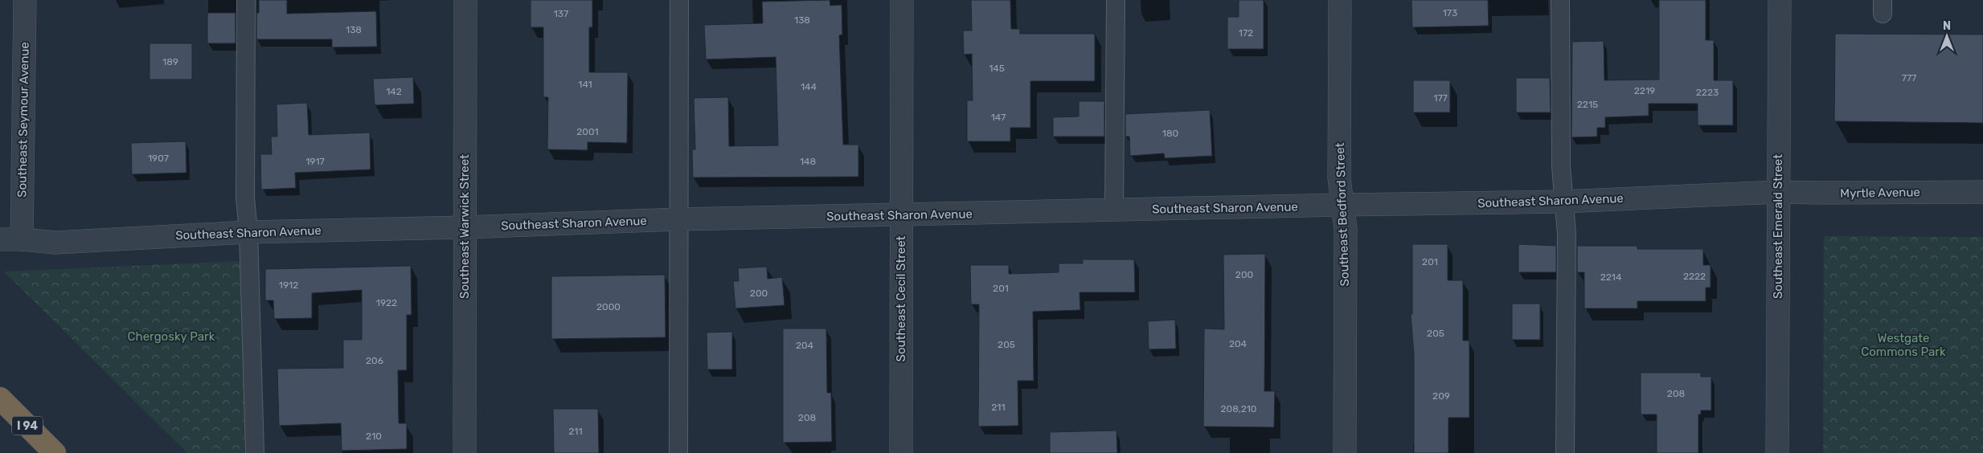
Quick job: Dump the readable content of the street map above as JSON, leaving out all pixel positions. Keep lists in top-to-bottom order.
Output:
{
  "streets": {
    "highway": ["I 94"],
    "street": [
      "Southeast Seymour Avenue",
      "Myrtle Avenue",
      "Southeast Sharon Avenue",
      "Southeast Bedford Street",
      "Southeast Warwick Street",
      "Southeast Emerald Street",
      "Southeast Cecil Street"
    ]
  },
  "crossings": [
    ["Southeast Seymour Avenue", "Southeast Sharon Avenue"],
    ["Myrtle Avenue", "Southeast Sharon Avenue"],
    ["Myrtle Avenue", "Southeast Emerald Street"],
    ["Southeast Sharon Avenue", "Southeast Bedford Street"],
    ["Southeast Sharon Avenue", "Southeast Warwick Street"],
    ["Southeast Sharon Avenue", "Southeast Emerald Street"],
    ["Southeast Sharon Avenue", "Southeast Cecil Street"]
  ],
  "parks": ["Chergosky Park", "Westgate Commons Park"],
  "house_numbers": [
    "173",
    "137",
    "138",
    "138",
    "172",
    "189",
    "145",
    "777",
    "141",
    "144",
    "2219",
    "142",
    "2223",
    "177",
    "2215",
    "147",
    "2001",
    "180",
    "1907",
    "1917",
    "148",
    "201",
    "200",
    "2222",
    "2214",
    "1912",
    "201",
    "200",
    "1922",
    "2000",
    "205",
    "204",
    "205",
    "204",
    "206",
    "208",
    "209",
    "211",
    "208,210",
    "208",
    "211",
    "210"
  ],
  "north": "top"
}
